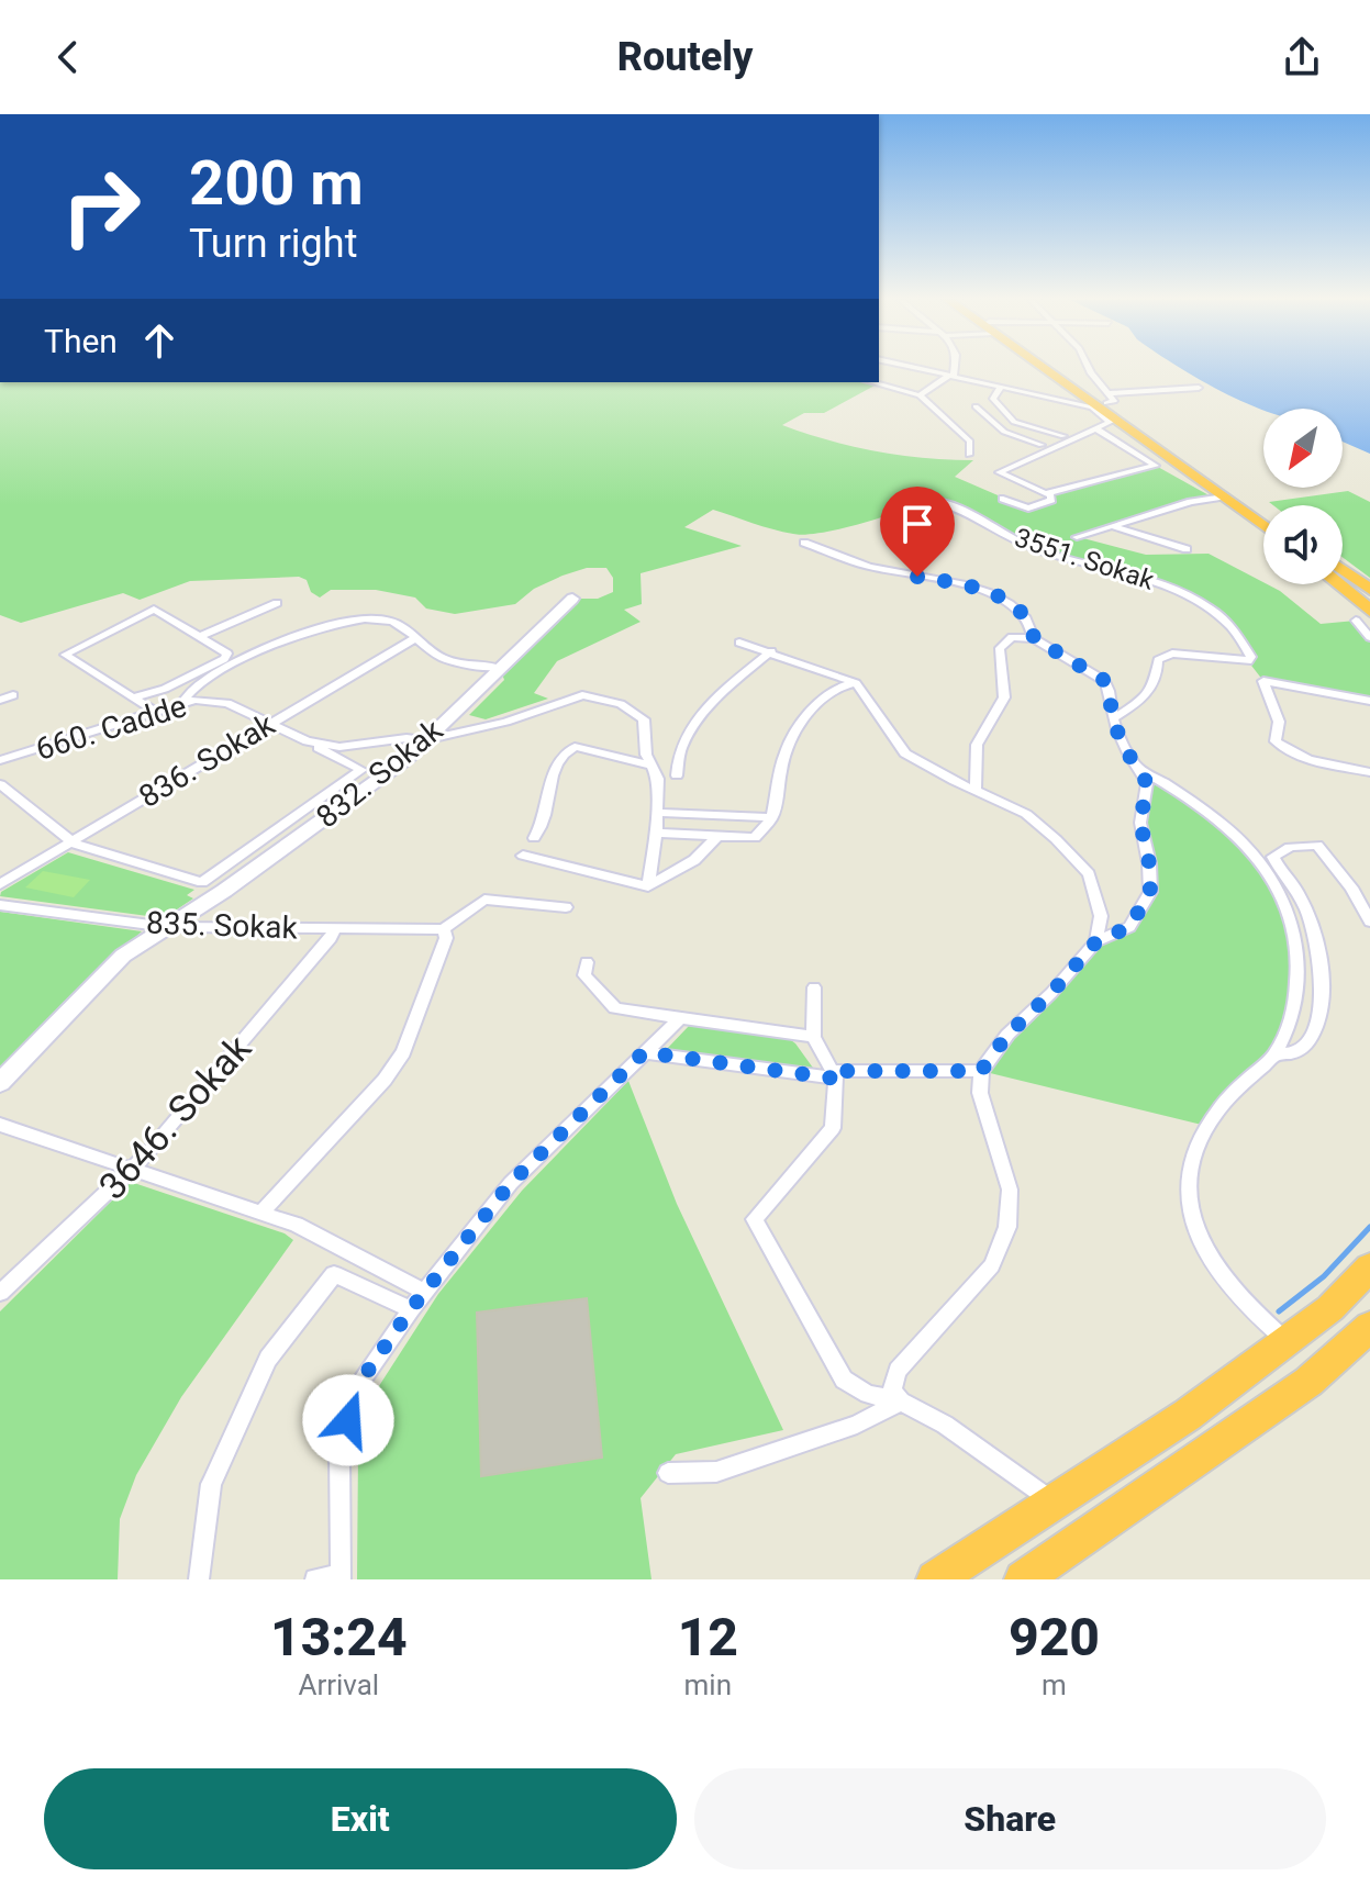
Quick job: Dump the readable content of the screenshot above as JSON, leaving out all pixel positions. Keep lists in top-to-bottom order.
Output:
{
  "streets": {
    "street": [
      "3551. Sokak",
      "660. Cadde",
      "836. Sokak",
      "832. Sokak",
      "835. Sokak",
      "3646. Sokak"
    ]
  },
  "crossings": [
    ["660. Cadde", "836. Sokak"],
    ["660. Cadde", "832. Sokak"],
    ["832. Sokak", "835. Sokak"],
    ["835. Sokak", "3646. Sokak"]
  ],
  "north": "bottom left",
  "page": {
    "header": "Routely",
    "turn": ["200 m", "Turn right"],
    "then": "Then",
    "eta": [
      "13:24",
      "Arrival",
      "12",
      "min",
      "920",
      "m"
    ],
    "buttons": ["Exit", "Share"]
  }
}
